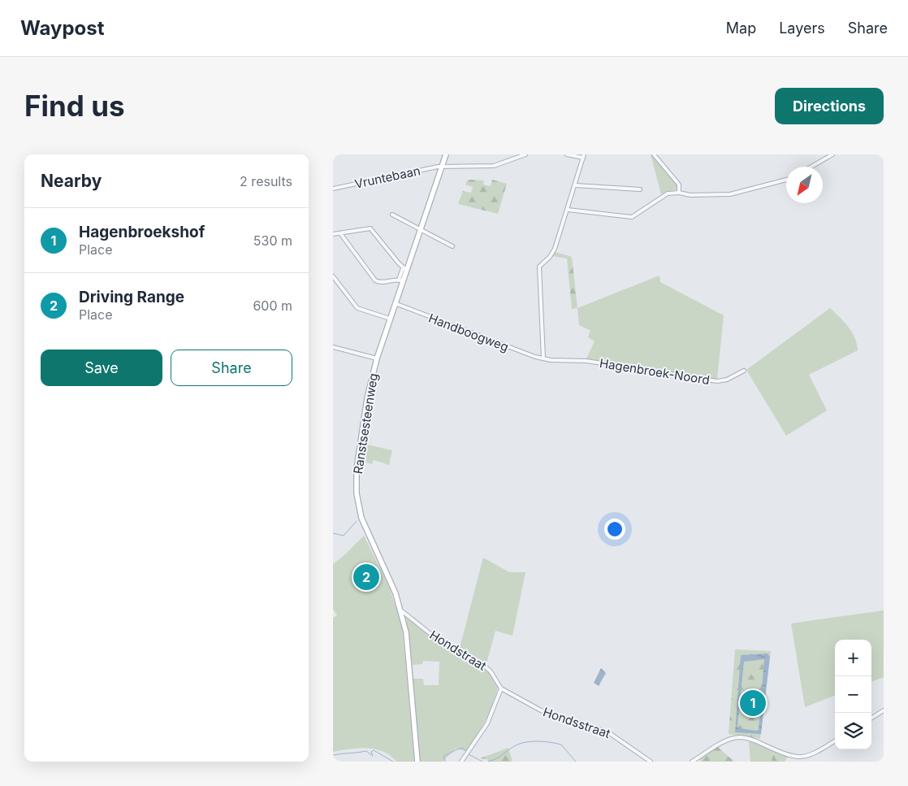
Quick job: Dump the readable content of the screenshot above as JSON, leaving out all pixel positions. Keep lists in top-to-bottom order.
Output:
{
  "streets": {
    "street": [
      "Vruntebaan",
      "Handboogweg",
      "Hagenbroek-Noord",
      "Ranstsesteenweg",
      "Hondstraat",
      "Hondsstraat"
    ]
  },
  "crossings": [
    ["Vruntebaan", "Ranstsesteenweg"],
    ["Handboogweg", "Hagenbroek-Noord"],
    ["Handboogweg", "Ranstsesteenweg"],
    ["Ranstsesteenweg", "Hondstraat"],
    ["Hondstraat", "Hondsstraat"]
  ],
  "north": "bottom left",
  "page": {
    "header": "Waypost",
    "nav": ["Map", "Layers", "Share"],
    "buttons": [
      "Directions",
      ["Save", "Share"]
    ],
    "title": "Find us",
    "heading": ["Nearby", "2 results"],
    "list": [
      {
        "mark": "1",
        "name": "Hagenbroekshof",
        "note": "Place",
        "value": "530 m"
      },
      {
        "mark": "2",
        "name": "Driving Range",
        "note": "Place",
        "value": "600 m"
      }
    ],
    "pins": ["2", "1"],
    "map_buttons": ["+", "−"]
  }
}
